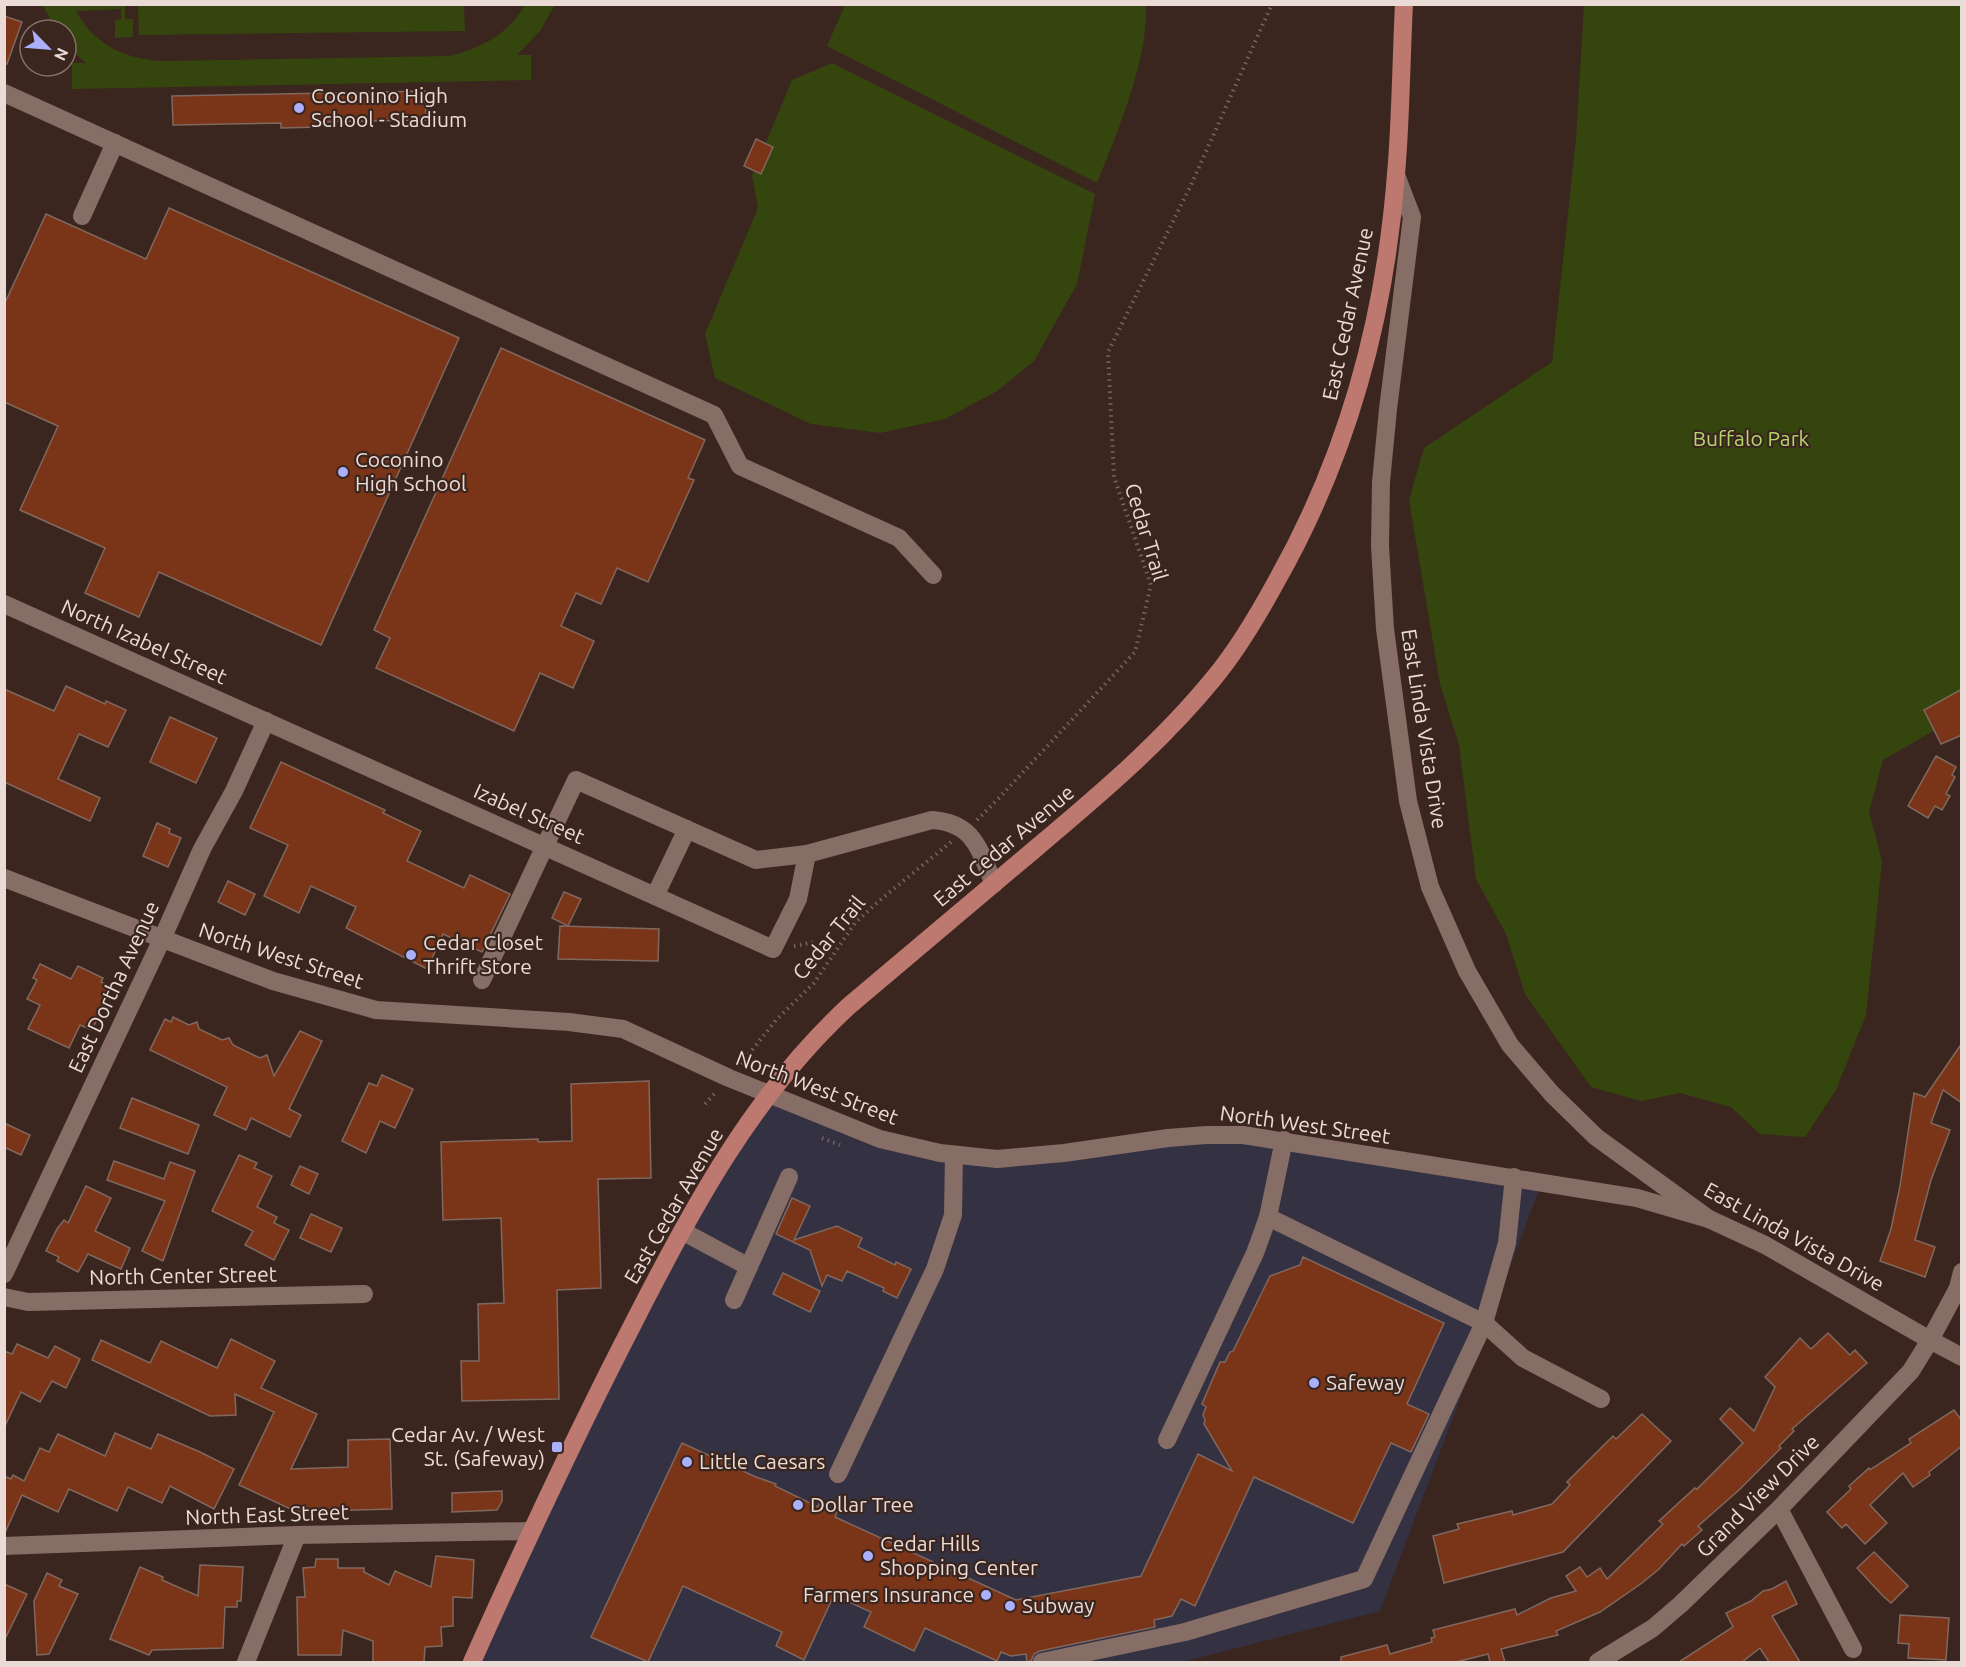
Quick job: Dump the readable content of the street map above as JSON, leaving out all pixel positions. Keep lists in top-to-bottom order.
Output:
{
  "streets": {
    "main road": ["East Cedar Avenue"],
    "street": [
      "North Izabel Street",
      "East Linda Vista Drive",
      "Izabel Street",
      "North West Street",
      "East Dortha Avenue",
      "North Center Street",
      "Grand View Drive",
      "North East Street"
    ],
    "path": ["Cedar Trail"]
  },
  "crossings": [
    ["East Cedar Avenue", "East Linda Vista Drive"],
    ["East Cedar Avenue", "North West Street"],
    ["East Cedar Avenue", "North East Street"],
    ["North Izabel Street", "Izabel Street"],
    ["North Izabel Street", "East Dortha Avenue"],
    ["East Linda Vista Drive", "North West Street"],
    ["East Linda Vista Drive", "Grand View Drive"],
    ["Izabel Street", "East Dortha Avenue"],
    ["North West Street", "East Dortha Avenue"]
  ],
  "parks": ["Buffalo Park"],
  "places": {
    "other": [
      "Coconino High School - Stadium",
      "Coconino High School",
      "Cedar Closet Thrift Store",
      "Safeway",
      "Little Caesars",
      "Dollar Tree",
      "Cedar Hills Shopping Center",
      "Farmers Insurance",
      "Subway"
    ],
    "transit": ["Cedar Av. / West St. (Safeway)"]
  },
  "north": "bottom right"
}
